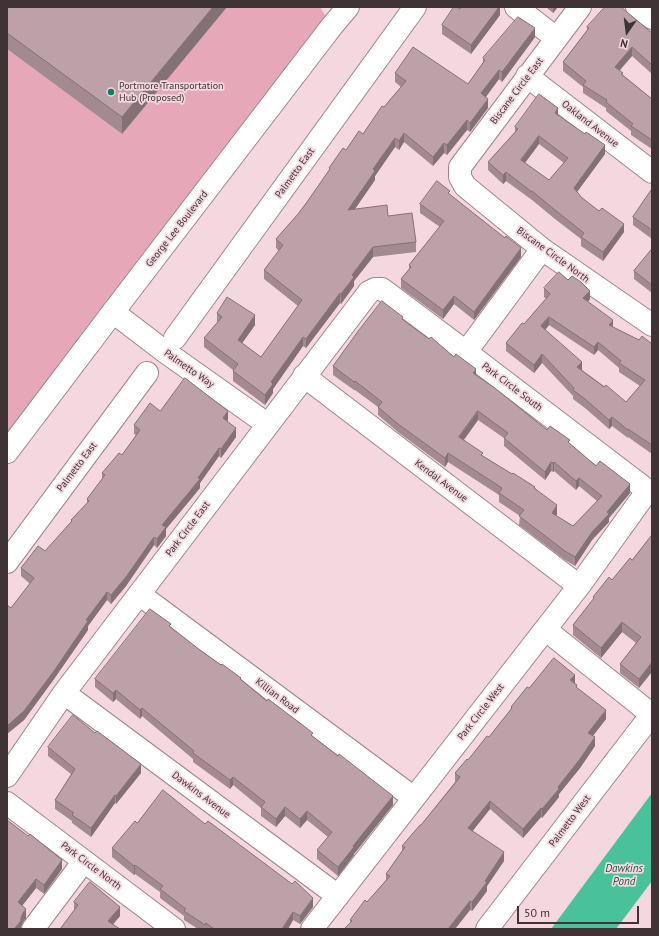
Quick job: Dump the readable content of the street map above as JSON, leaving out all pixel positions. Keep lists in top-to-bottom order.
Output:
{
  "streets": {
    "street": [
      "Biscane Circle East",
      "Oakland Avenue",
      "Palmetto East",
      "George Lee Boulevard",
      "Biscane Circle North",
      "Palmetto Way",
      "Park Circle South",
      "Kendal Avenue",
      "Park Circle East",
      "Killian Road",
      "Park Circle West",
      "Dawkins Avenue",
      "Palmetto West",
      "Park Circle North"
    ]
  },
  "crossings": [
    ["Biscane Circle East", "Oakland Avenue"],
    ["Biscane Circle East", "Biscane Circle North"],
    ["George Lee Boulevard", "Palmetto Way"],
    ["Palmetto Way", "Park Circle East"],
    ["Park Circle South", "Park Circle East"],
    ["Park Circle South", "Park Circle West"],
    ["Kendal Avenue", "Park Circle East"],
    ["Kendal Avenue", "Park Circle West"],
    ["Park Circle East", "Killian Road"],
    ["Park Circle East", "Dawkins Avenue"],
    ["Killian Road", "Park Circle West"],
    ["Park Circle West", "Dawkins Avenue"]
  ],
  "water": ["Dawkins Pond"],
  "places": ["Portmore Transportation Hub (Proposed)"],
  "scale_bar": "50 m",
  "north": "bottom"
}
